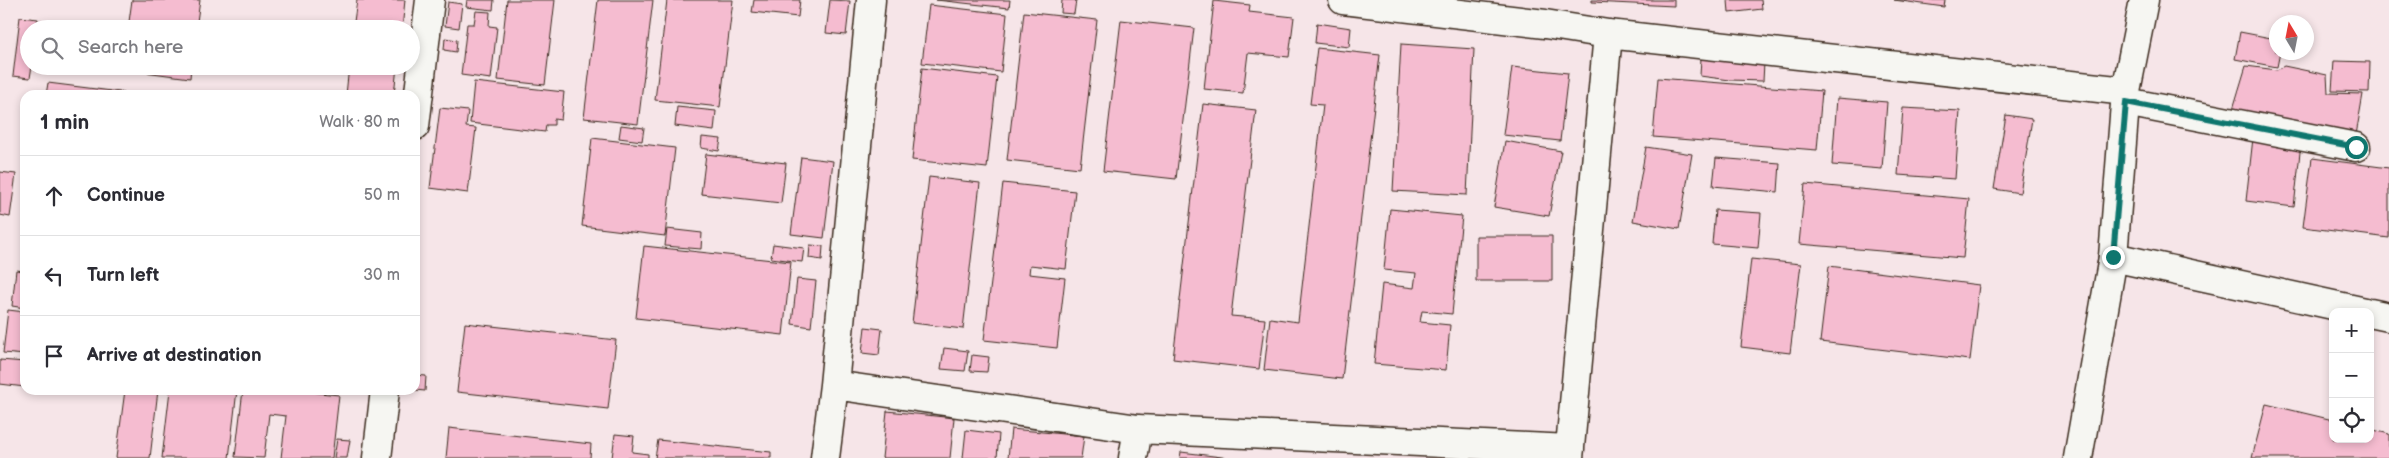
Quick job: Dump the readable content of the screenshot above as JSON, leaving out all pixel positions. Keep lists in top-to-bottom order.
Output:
{
  "north": "top",
  "page": {
    "search": "Search here",
    "heading": ["1 min", "Walk · 80 m"],
    "list": [
      ["Continue", "50 m"],
      ["Turn left", "30 m"],
      "Arrive at destination"
    ],
    "map_buttons": ["+", "−"]
  }
}
